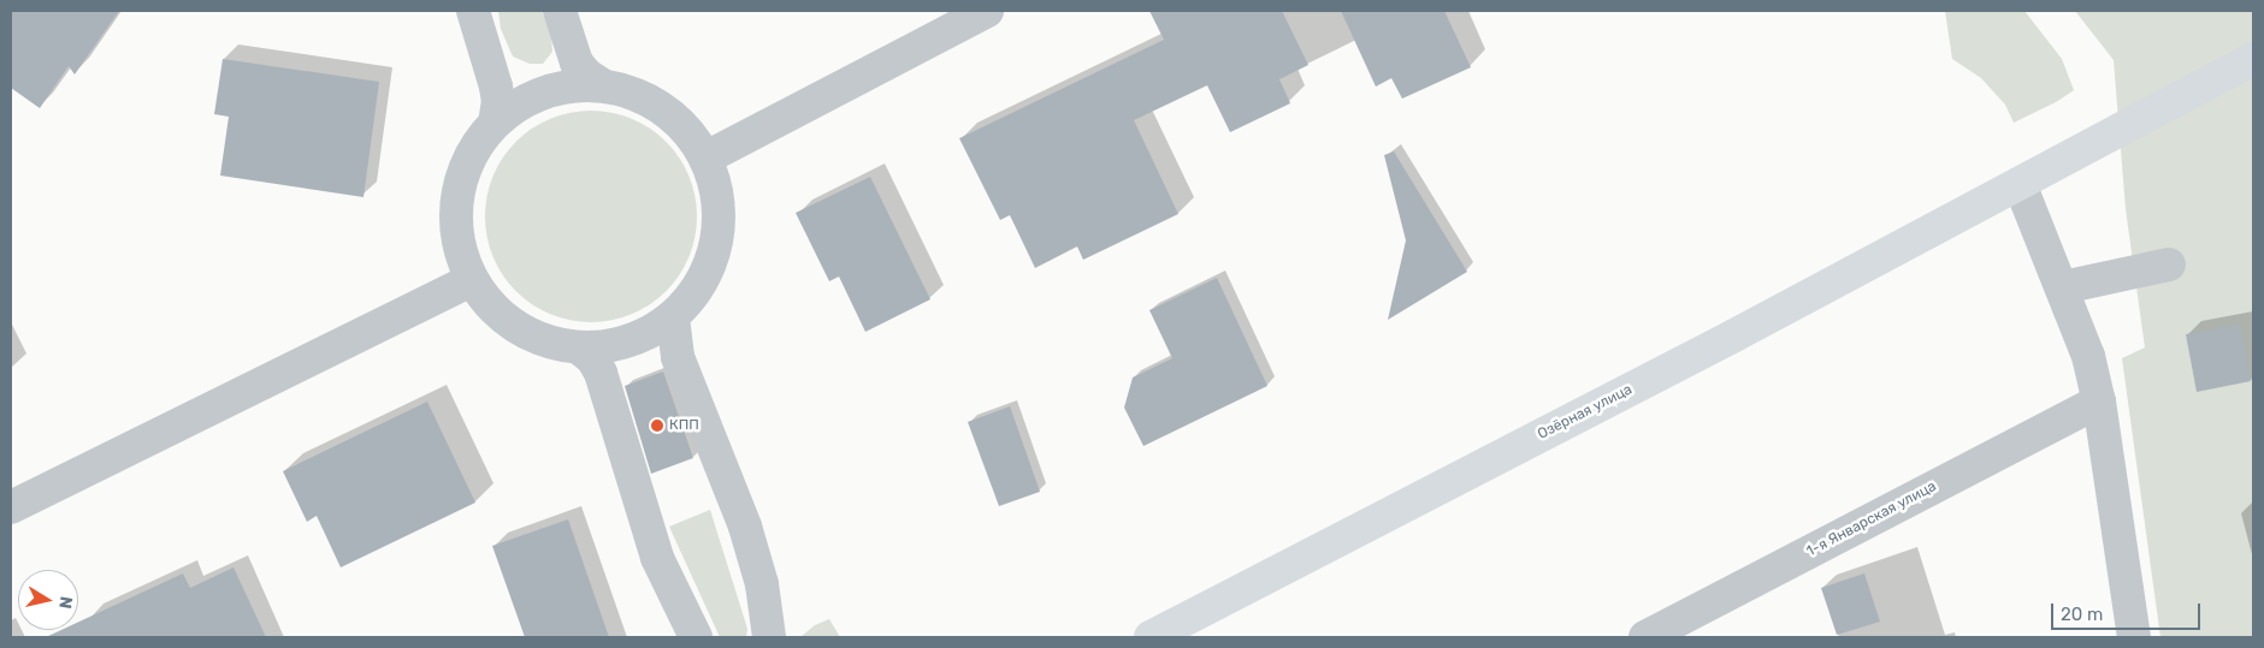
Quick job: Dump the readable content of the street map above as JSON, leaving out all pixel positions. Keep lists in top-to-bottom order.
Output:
{
  "streets": {
    "main road": ["Озёрная улица"],
    "street": ["1-я Январская улица"]
  },
  "places": ["КПП"],
  "scale_bar": "20 m",
  "north": "right"
}
